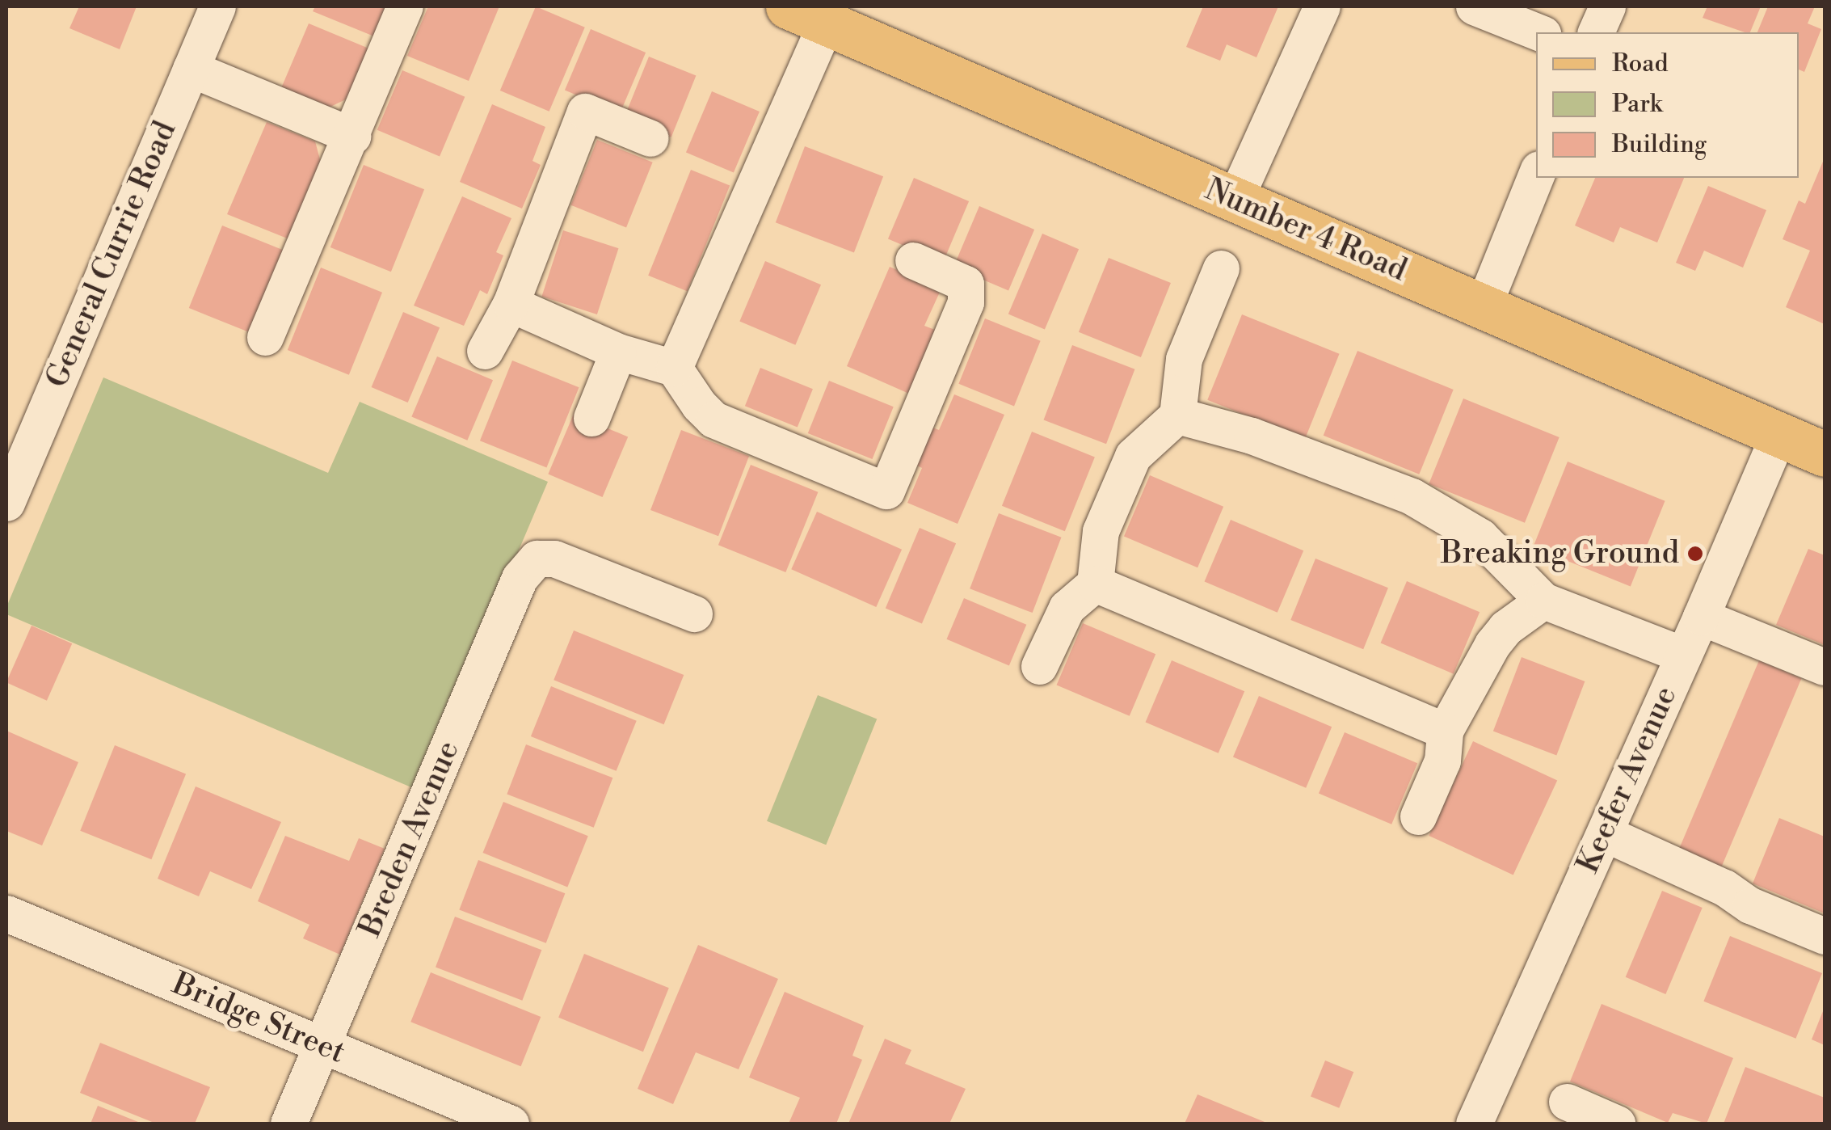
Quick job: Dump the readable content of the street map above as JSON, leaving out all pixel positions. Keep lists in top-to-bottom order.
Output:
{
  "streets": {
    "main road": ["Number 4 Road"],
    "street": [
      "General Currie Road",
      "Keefer Avenue",
      "Breden Avenue",
      "Bridge Street"
    ]
  },
  "crossings": [
    ["Number 4 Road", "Keefer Avenue"],
    ["Breden Avenue", "Bridge Street"]
  ],
  "places": ["Breaking Ground"],
  "legend": ["Road", "Park", "Building"]
}
